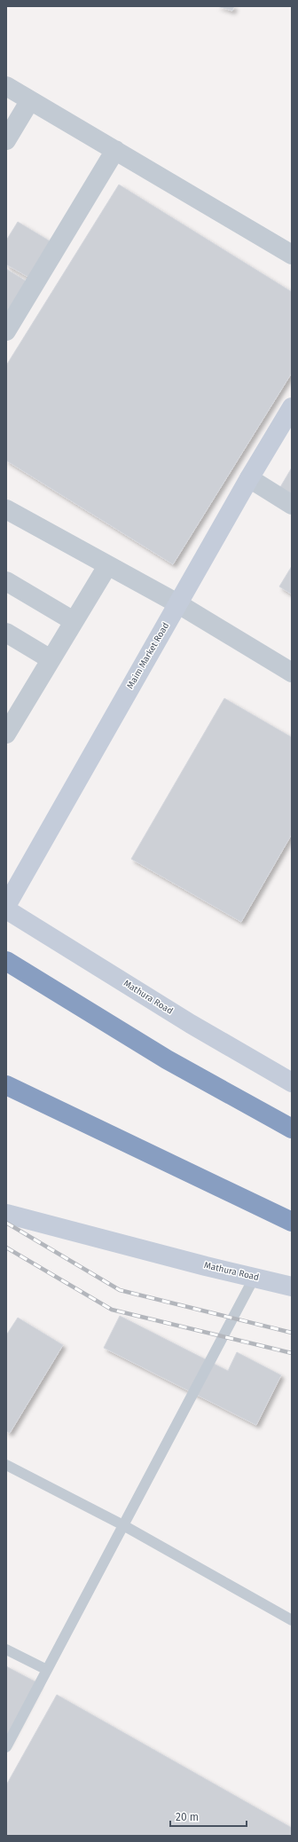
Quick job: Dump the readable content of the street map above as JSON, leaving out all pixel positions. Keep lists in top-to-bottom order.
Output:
{
  "streets": {
    "main road": ["Maim Market Road", "Mathura Road"]
  },
  "scale_bar": "20 m"
}
